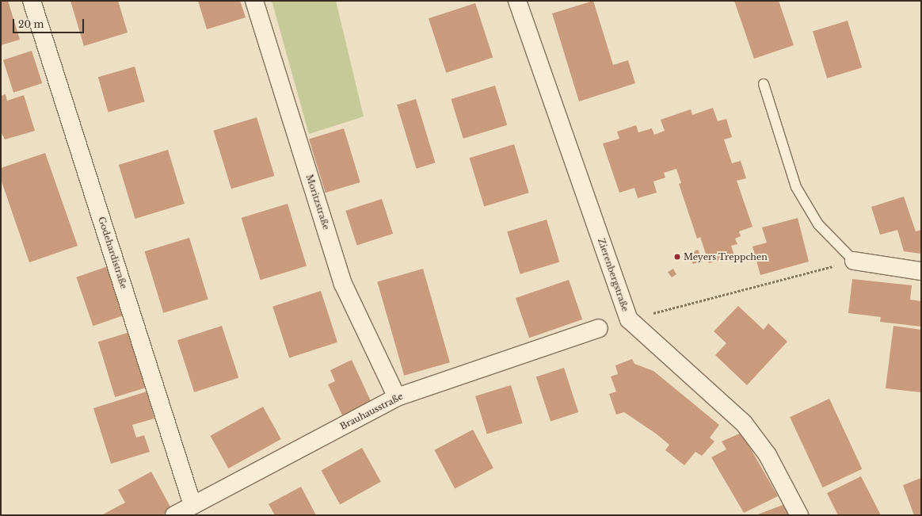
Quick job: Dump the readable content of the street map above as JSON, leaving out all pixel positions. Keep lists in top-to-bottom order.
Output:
{
  "streets": {
    "street": [
      "Moritzstraße",
      "Godehardistraße",
      "Zierenbergstraße",
      "Brauhausstraße"
    ]
  },
  "crossings": [
    ["Moritzstraße", "Brauhausstraße"],
    ["Godehardistraße", "Brauhausstraße"]
  ],
  "places": ["Meyers Treppchen"],
  "scale_bar": "20 m"
}
